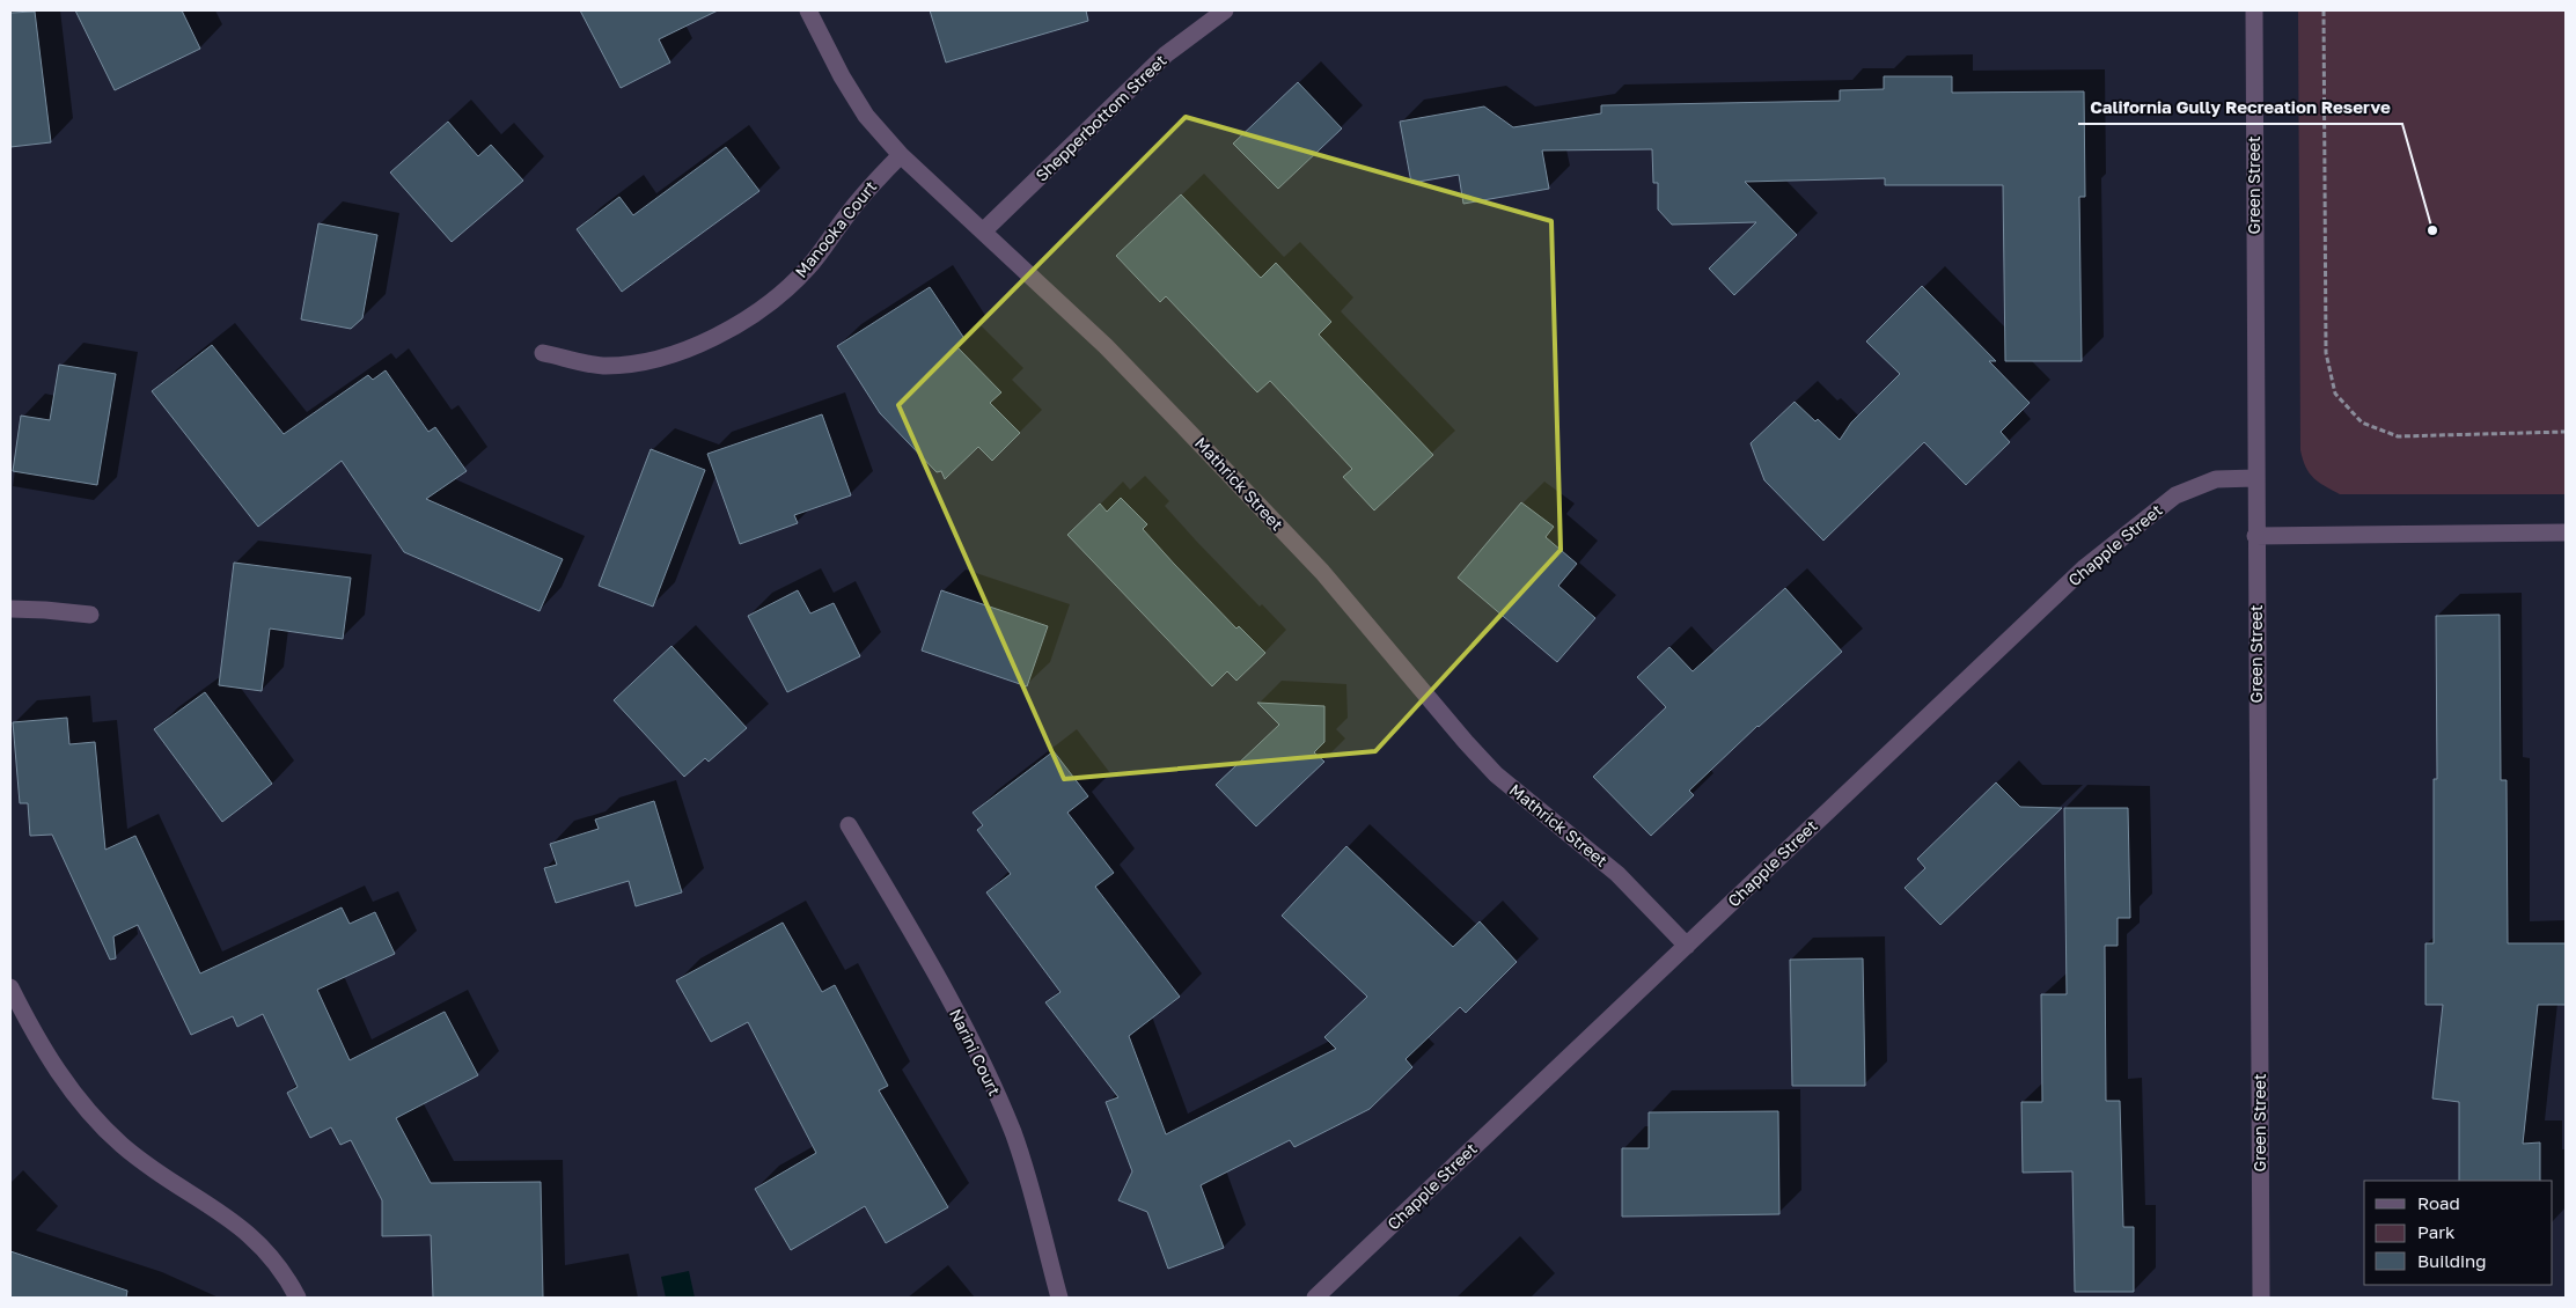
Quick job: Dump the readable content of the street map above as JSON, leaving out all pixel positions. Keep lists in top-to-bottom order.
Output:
{
  "streets": {
    "street": [
      "Shepperbottom Street",
      "Green Street",
      "Manooka Court",
      "Mathrick Street",
      "Chapple Street",
      "Narini Court"
    ]
  },
  "crossings": [
    ["Shepperbottom Street", "Mathrick Street"],
    ["Green Street", "Chapple Street"],
    ["Manooka Court", "Mathrick Street"],
    ["Mathrick Street", "Chapple Street"]
  ],
  "places": ["California Gully Recreation Reserve"],
  "legend": ["Road", "Park", "Building"]
}
